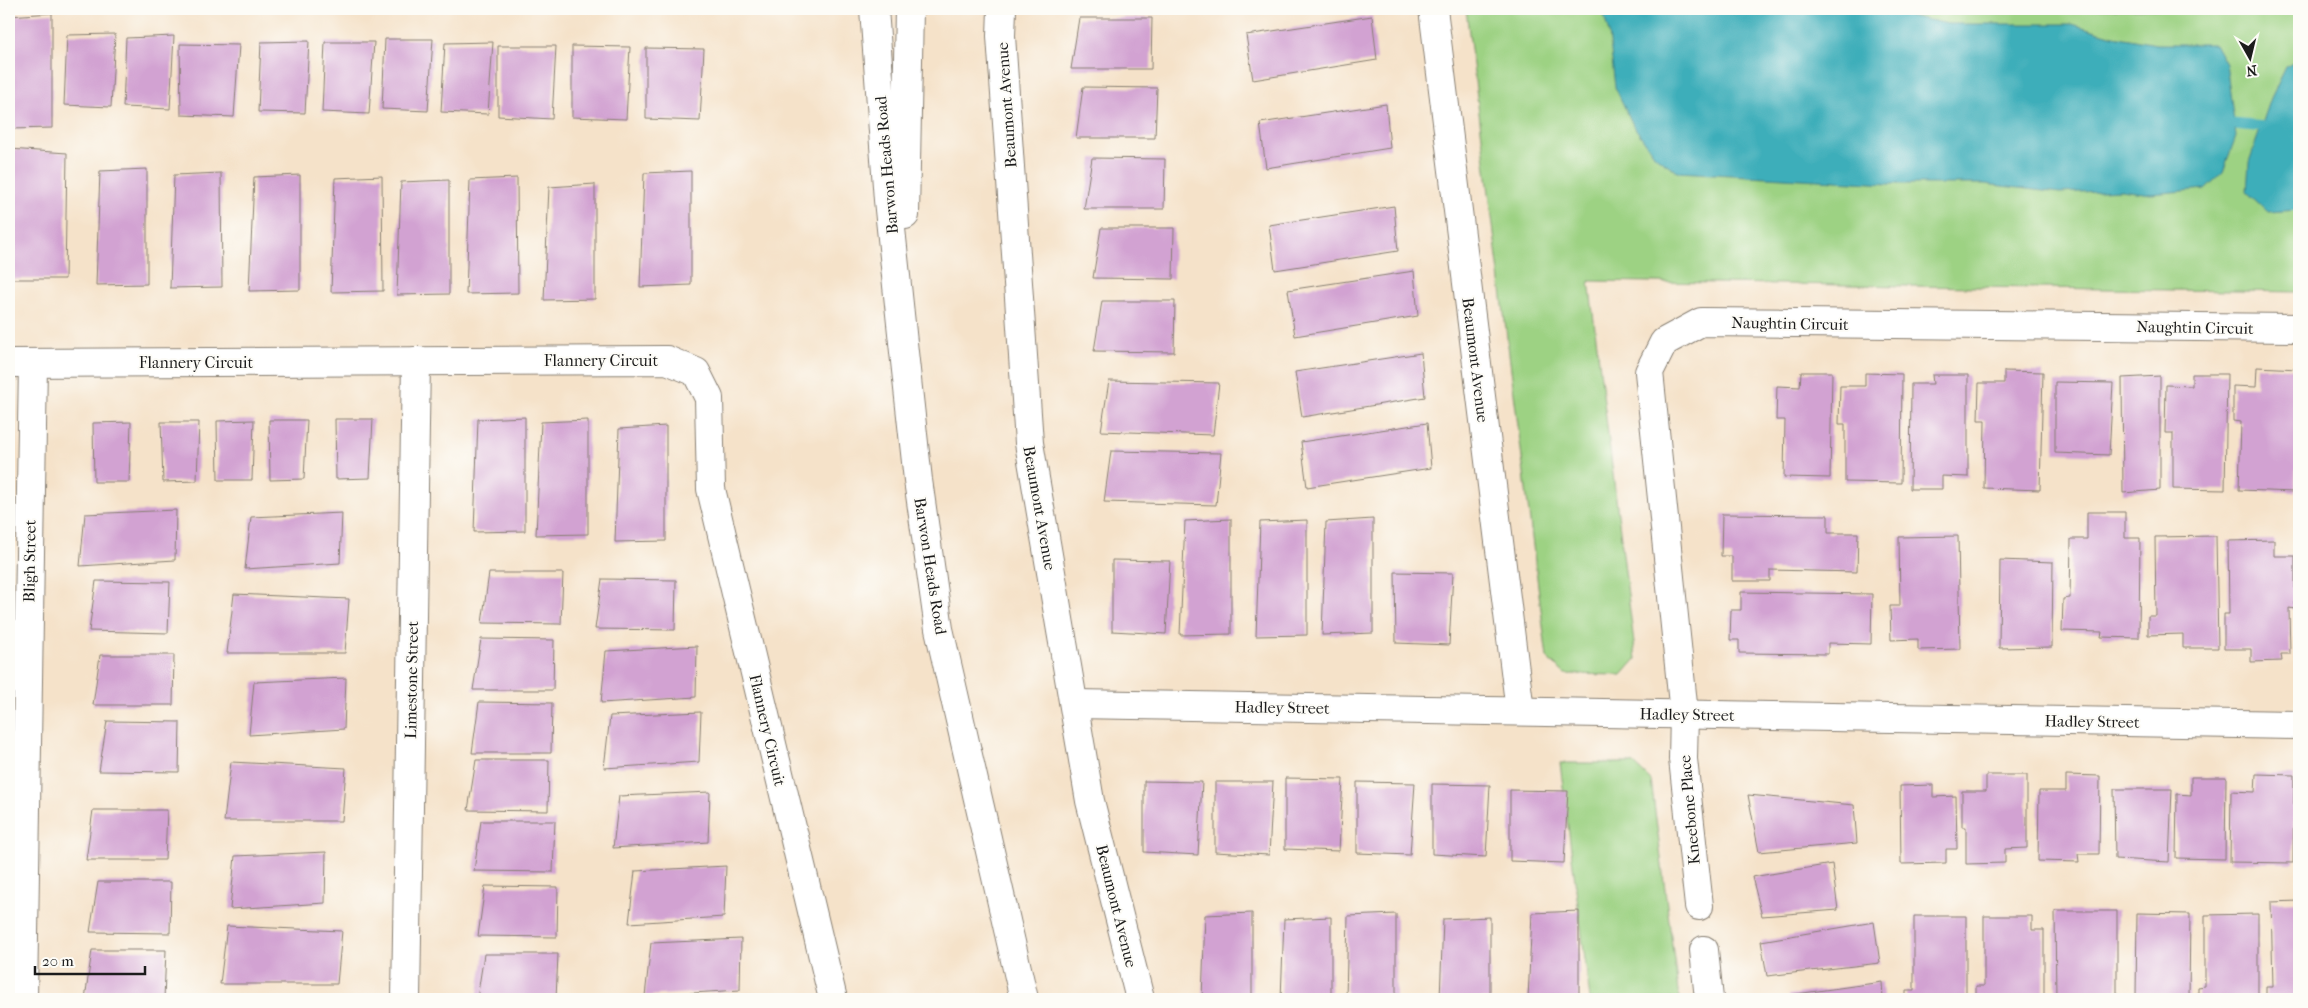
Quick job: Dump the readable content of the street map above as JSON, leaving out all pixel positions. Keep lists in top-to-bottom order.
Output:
{
  "streets": {
    "street": [
      "Beaumont Avenue",
      "Barwon Heads Road",
      "Naughtin Circuit",
      "Flannery Circuit",
      "Bligh Street",
      "Limestone Street",
      "Hadley Street",
      "Kneebone Place"
    ]
  },
  "crossings": [
    ["Beaumont Avenue", "Hadley Street"],
    ["Naughtin Circuit", "Hadley Street"],
    ["Naughtin Circuit", "Kneebone Place"],
    ["Flannery Circuit", "Bligh Street"],
    ["Flannery Circuit", "Limestone Street"],
    ["Hadley Street", "Kneebone Place"]
  ],
  "scale_bar": "20 m",
  "north": "bottom"
}
